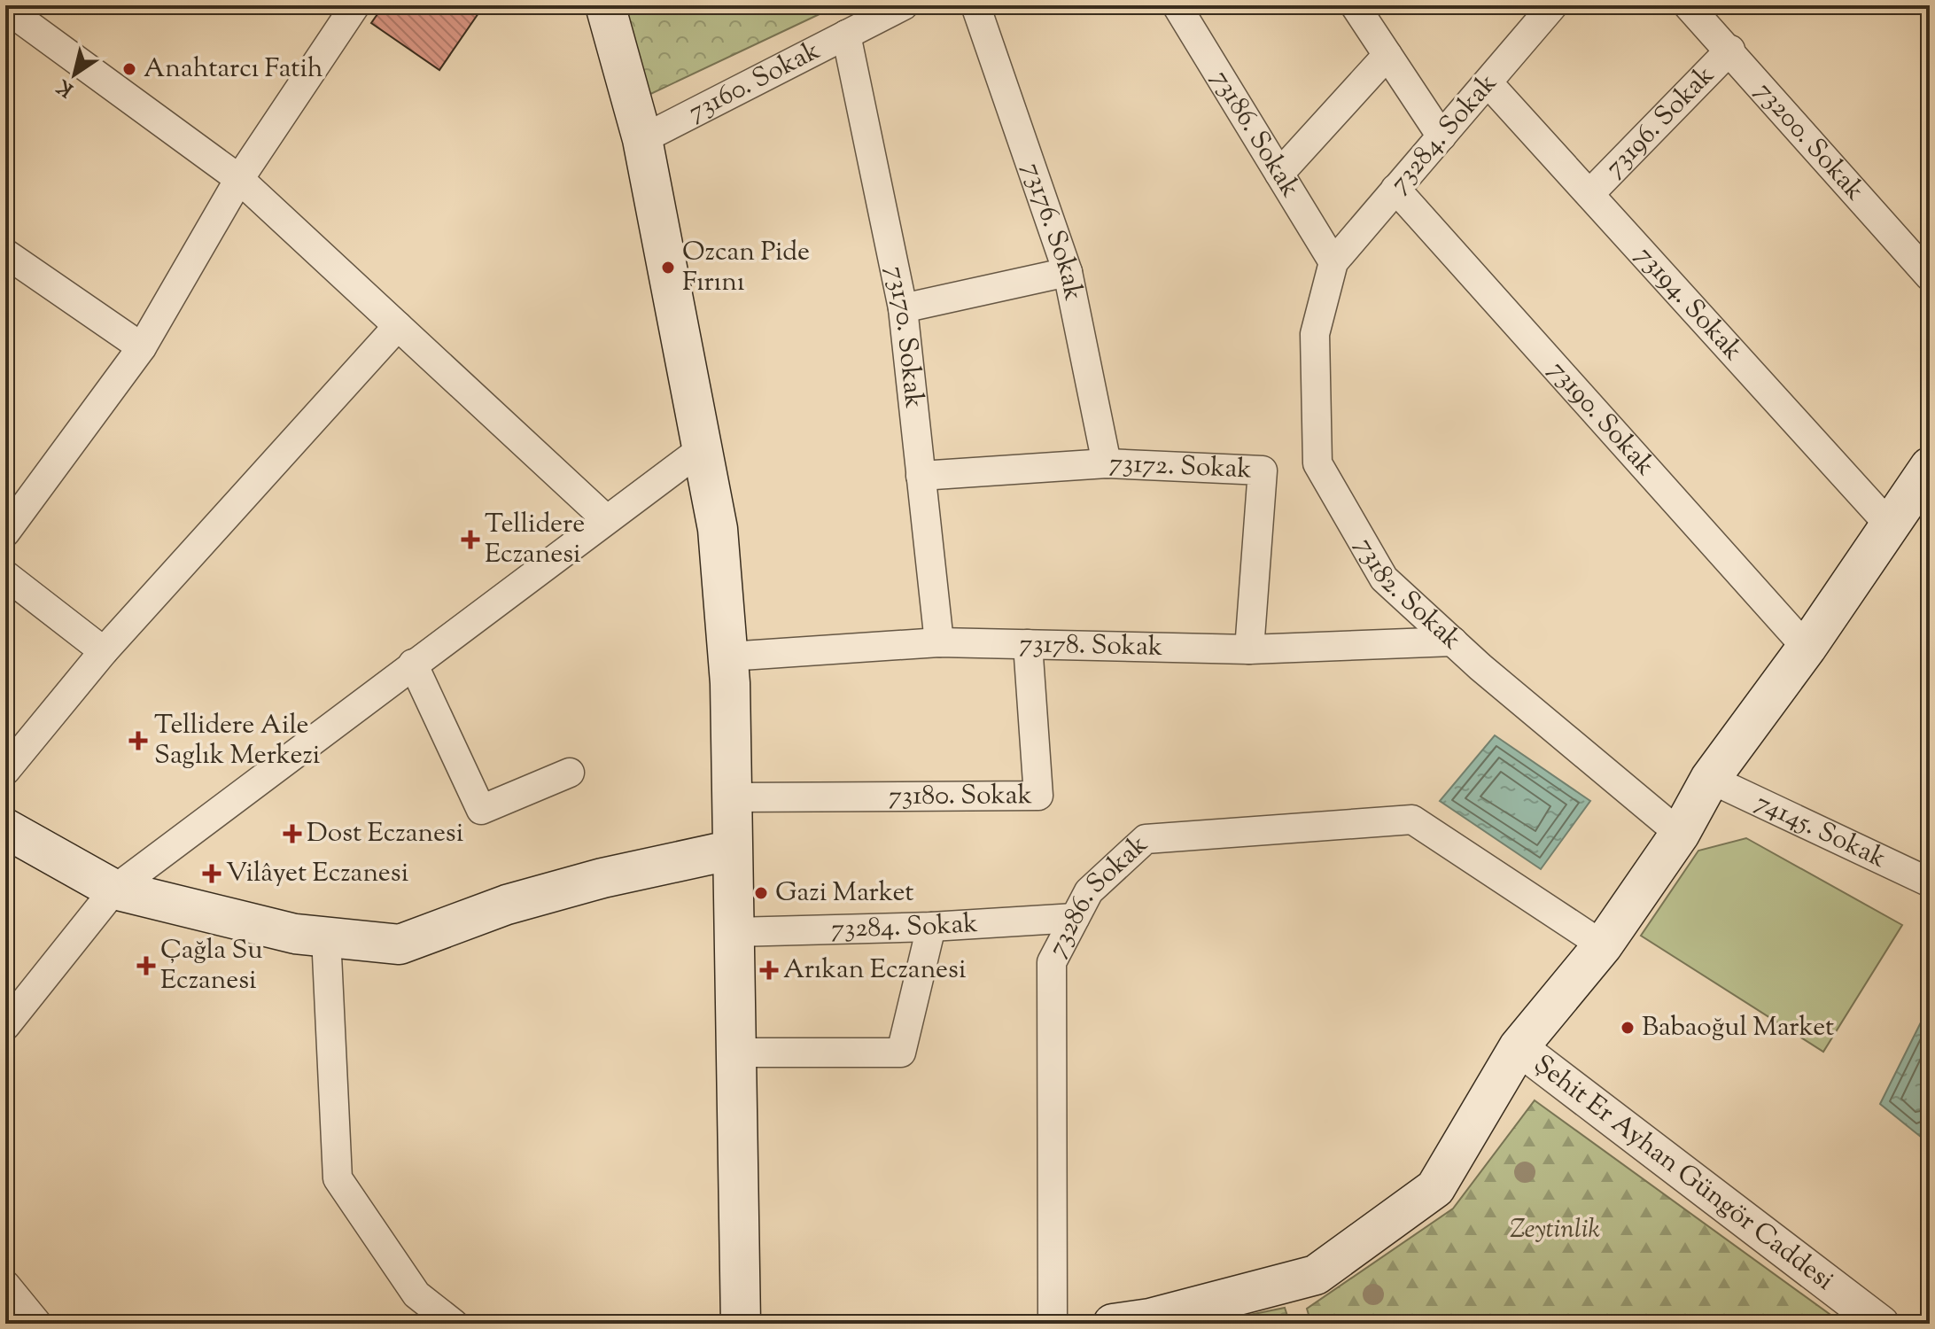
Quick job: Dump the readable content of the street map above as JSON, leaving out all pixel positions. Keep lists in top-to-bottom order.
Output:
{
  "streets": {
    "street": [
      "73160. Sokak",
      "73196. Sokak",
      "73186. Sokak",
      "73284. Sokak",
      "73200. Sokak",
      "73176. Sokak",
      "73194. Sokak",
      "73170. Sokak",
      "73190. Sokak",
      "73172. Sokak",
      "73182. Sokak",
      "73178. Sokak",
      "73180. Sokak",
      "74145. Sokak",
      "73286. Sokak",
      "Şehit Er Ayhan Güngör Caddesi"
    ]
  },
  "crossings": [
    ["73160. Sokak", "73170. Sokak"],
    ["73196. Sokak", "73200. Sokak"],
    ["73196. Sokak", "73194. Sokak"],
    ["73186. Sokak", "73284. Sokak"],
    ["73186. Sokak", "73182. Sokak"],
    ["73284. Sokak", "73194. Sokak"],
    ["73284. Sokak", "73190. Sokak"],
    ["73284. Sokak", "73182. Sokak"],
    ["73284. Sokak", "73286. Sokak"],
    ["73176. Sokak", "73172. Sokak"],
    ["73170. Sokak", "73172. Sokak"],
    ["73170. Sokak", "73178. Sokak"],
    ["73172. Sokak", "73178. Sokak"],
    ["73182. Sokak", "73178. Sokak"],
    ["73178. Sokak", "73180. Sokak"]
  ],
  "parks": ["Zeytinlik"],
  "places": {
    "other": [
      "Anahtarcı Fatih",
      "Ozcan Pide Fırını",
      "Gazi Market",
      "Babaoğul Market"
    ],
    "health": [
      "Tellidere Eczanesi",
      "Tellidere Aile Saglık Merkezi",
      "Dost Eczanesi",
      "Vilâyet Eczanesi",
      "Çağla Su Eczanesi",
      "Arıkan Eczanesi"
    ]
  },
  "north": "bottom left"
}
